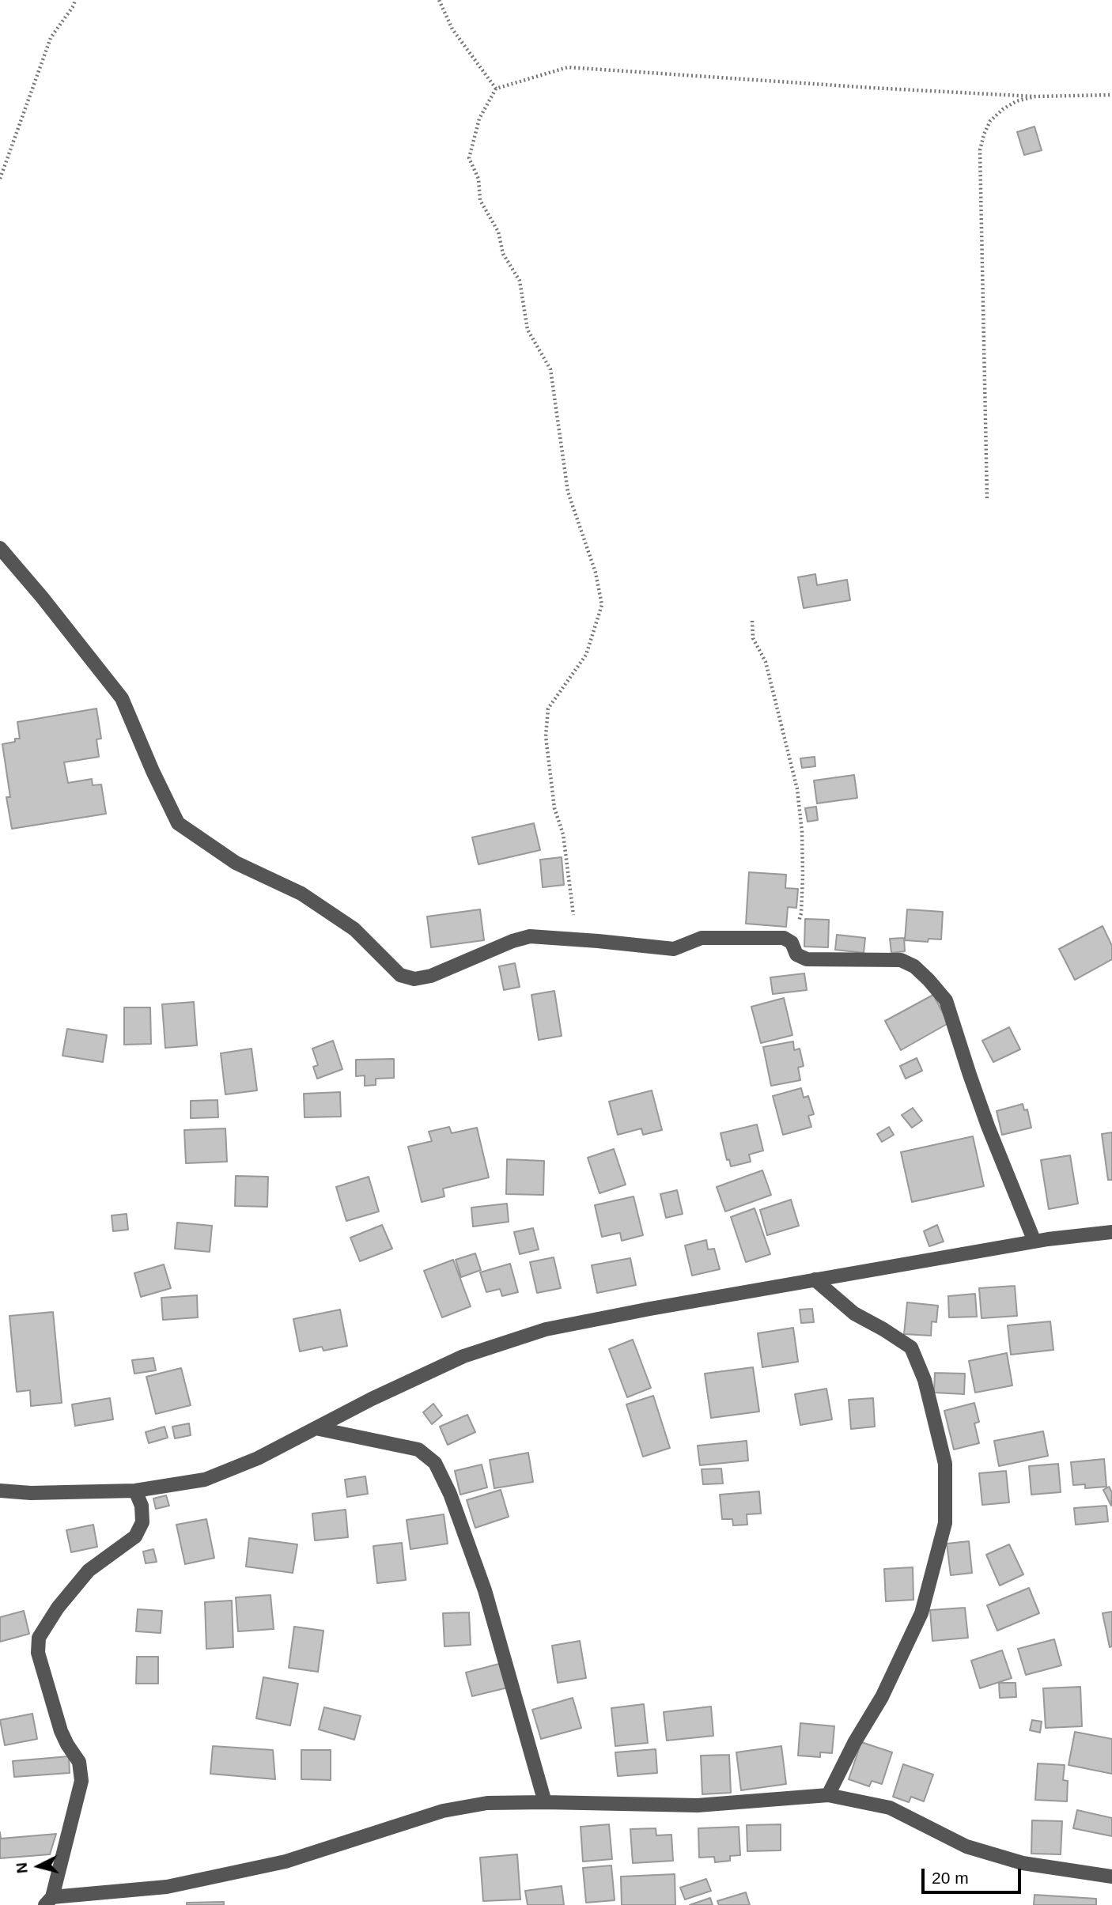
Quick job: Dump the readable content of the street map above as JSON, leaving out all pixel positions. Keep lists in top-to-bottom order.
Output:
{
  "scale_bar": "20 m",
  "north": "left"
}
